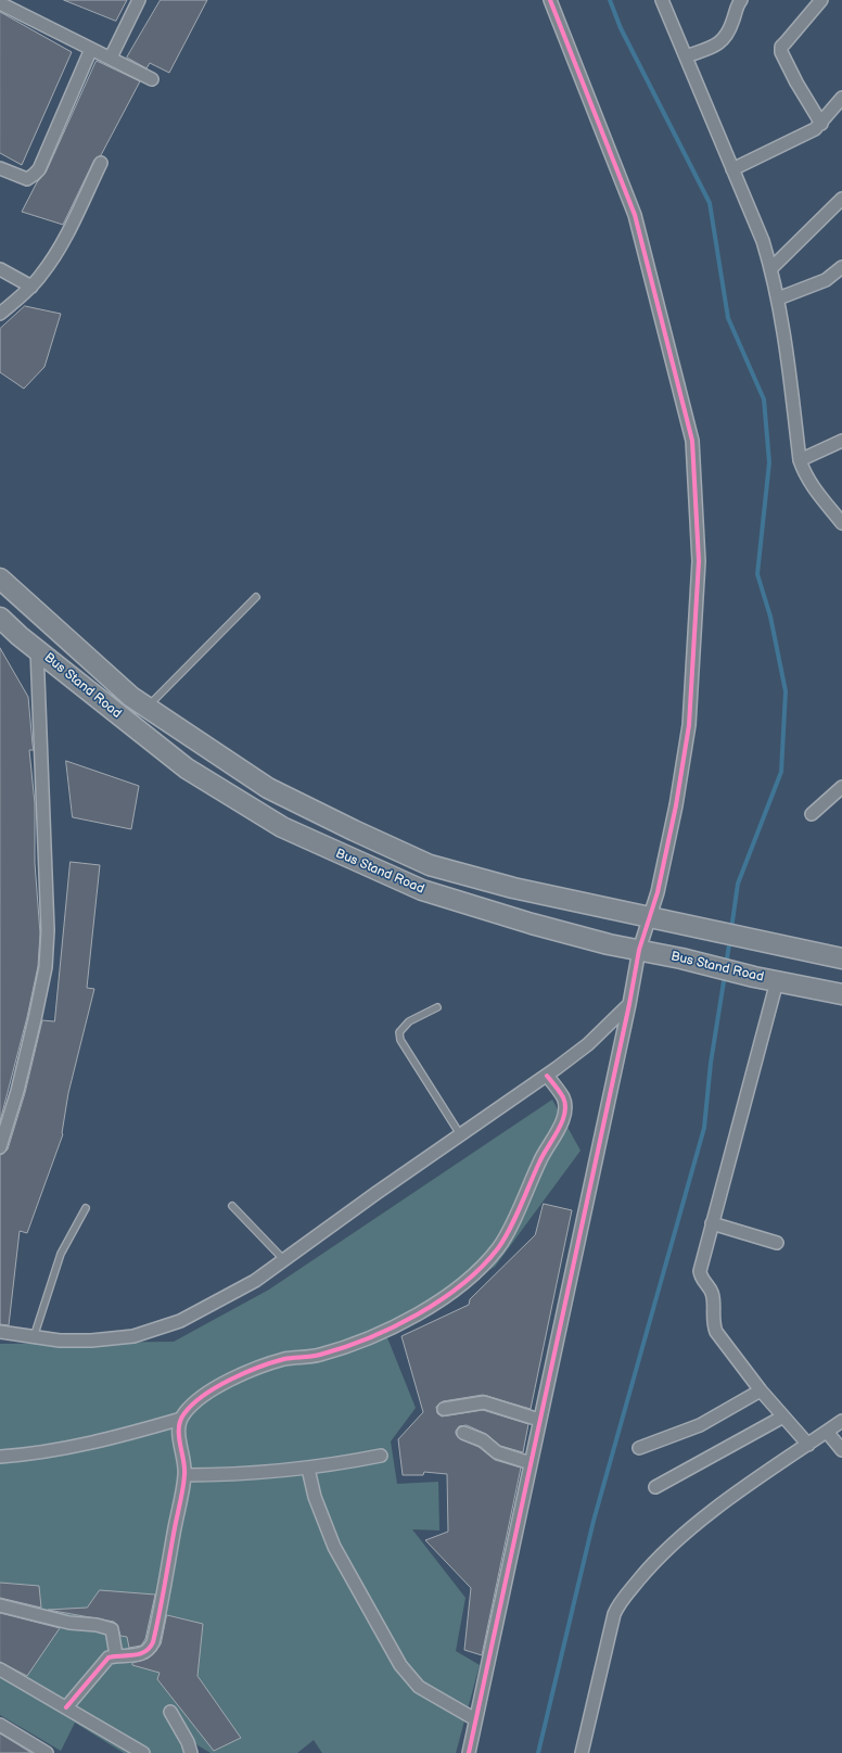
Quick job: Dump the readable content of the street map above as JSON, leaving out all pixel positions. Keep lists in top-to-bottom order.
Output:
{
  "streets": {
    "main road": ["Bus Stand Road"]
  }
}
